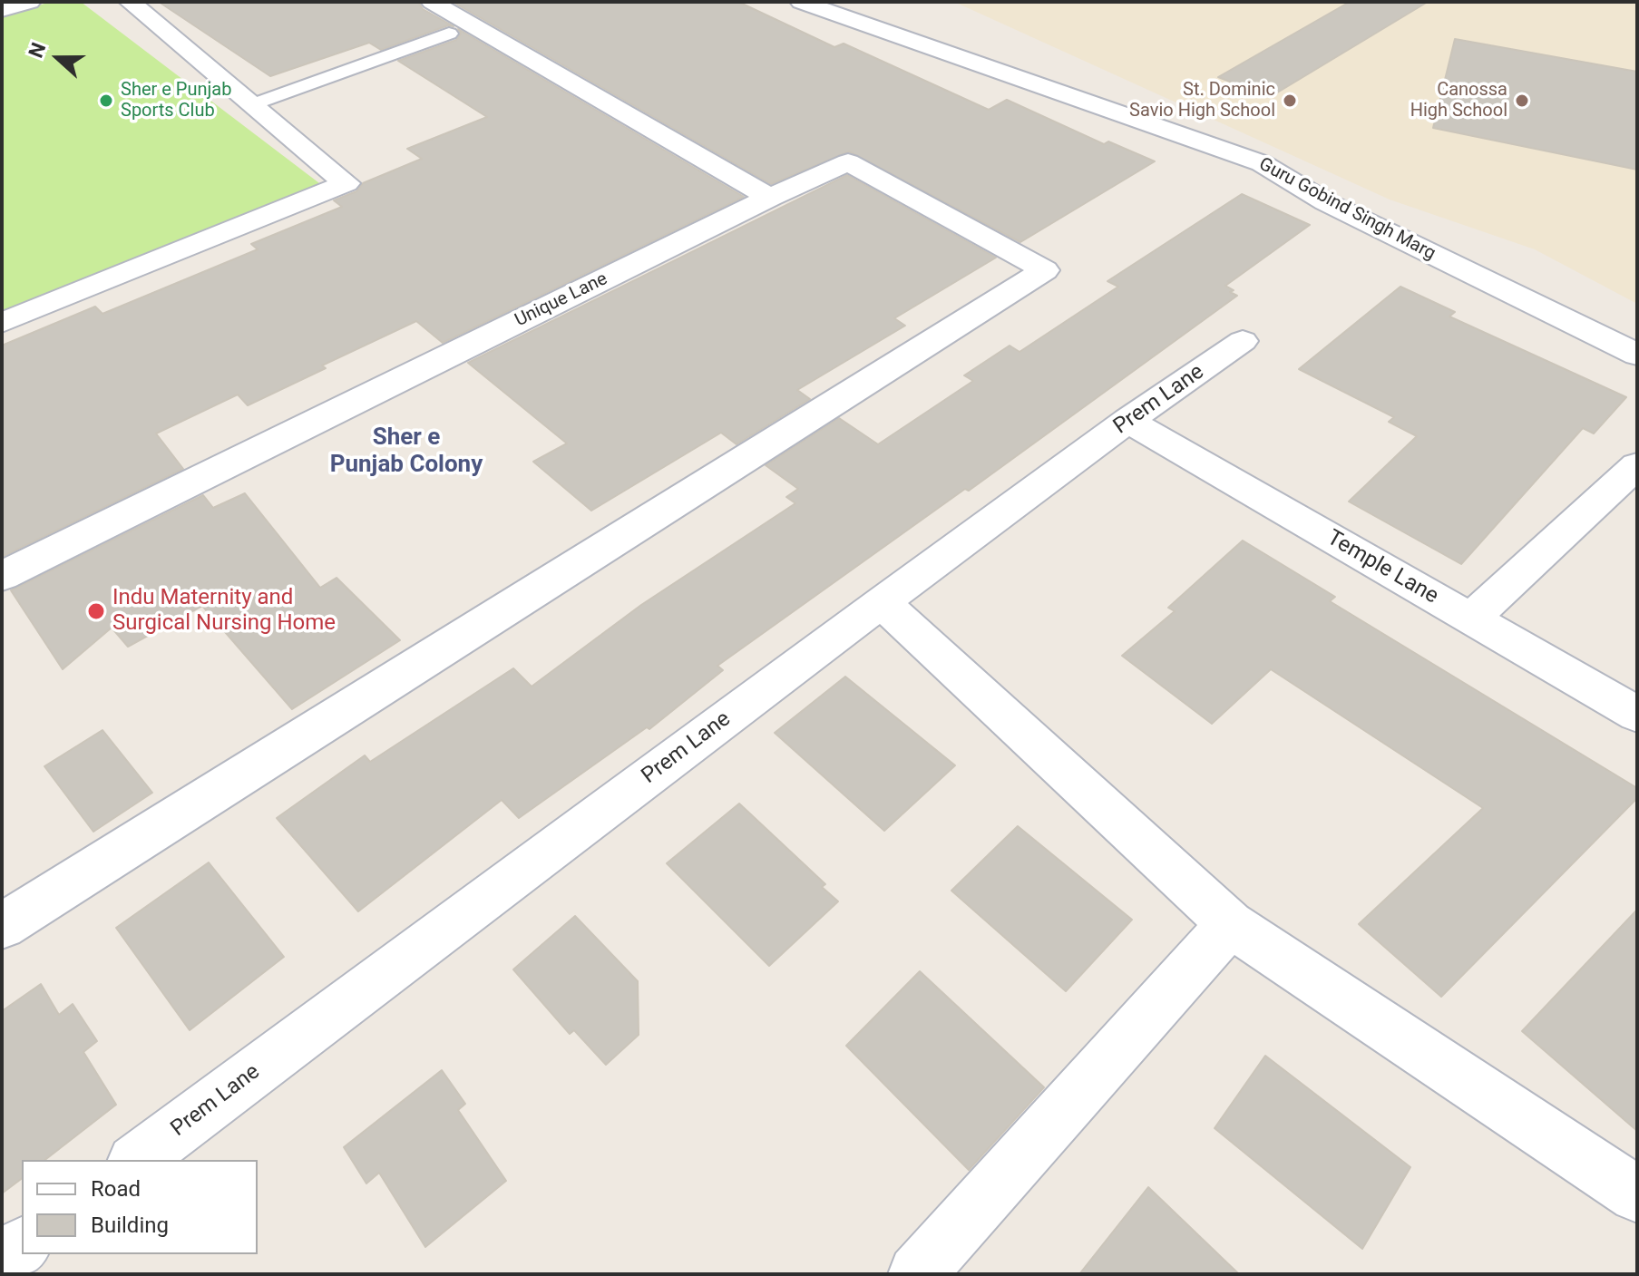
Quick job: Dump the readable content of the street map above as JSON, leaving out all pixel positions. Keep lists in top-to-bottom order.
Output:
{
  "streets": {
    "street": [
      "Guru Gobind Singh Marg",
      "Unique Lane",
      "Prem Lane",
      "Temple Lane"
    ]
  },
  "crossings": [
    ["Prem Lane", "Temple Lane"]
  ],
  "districts": ["Sher e Punjab Colony"],
  "places": [
    "Sher e Punjab Sports Club",
    "St. Dominic Savio High School",
    "Canossa High School",
    "Indu Maternity and Surgical Nursing Home"
  ],
  "legend": ["Road", "Building"],
  "north": "left"
}
